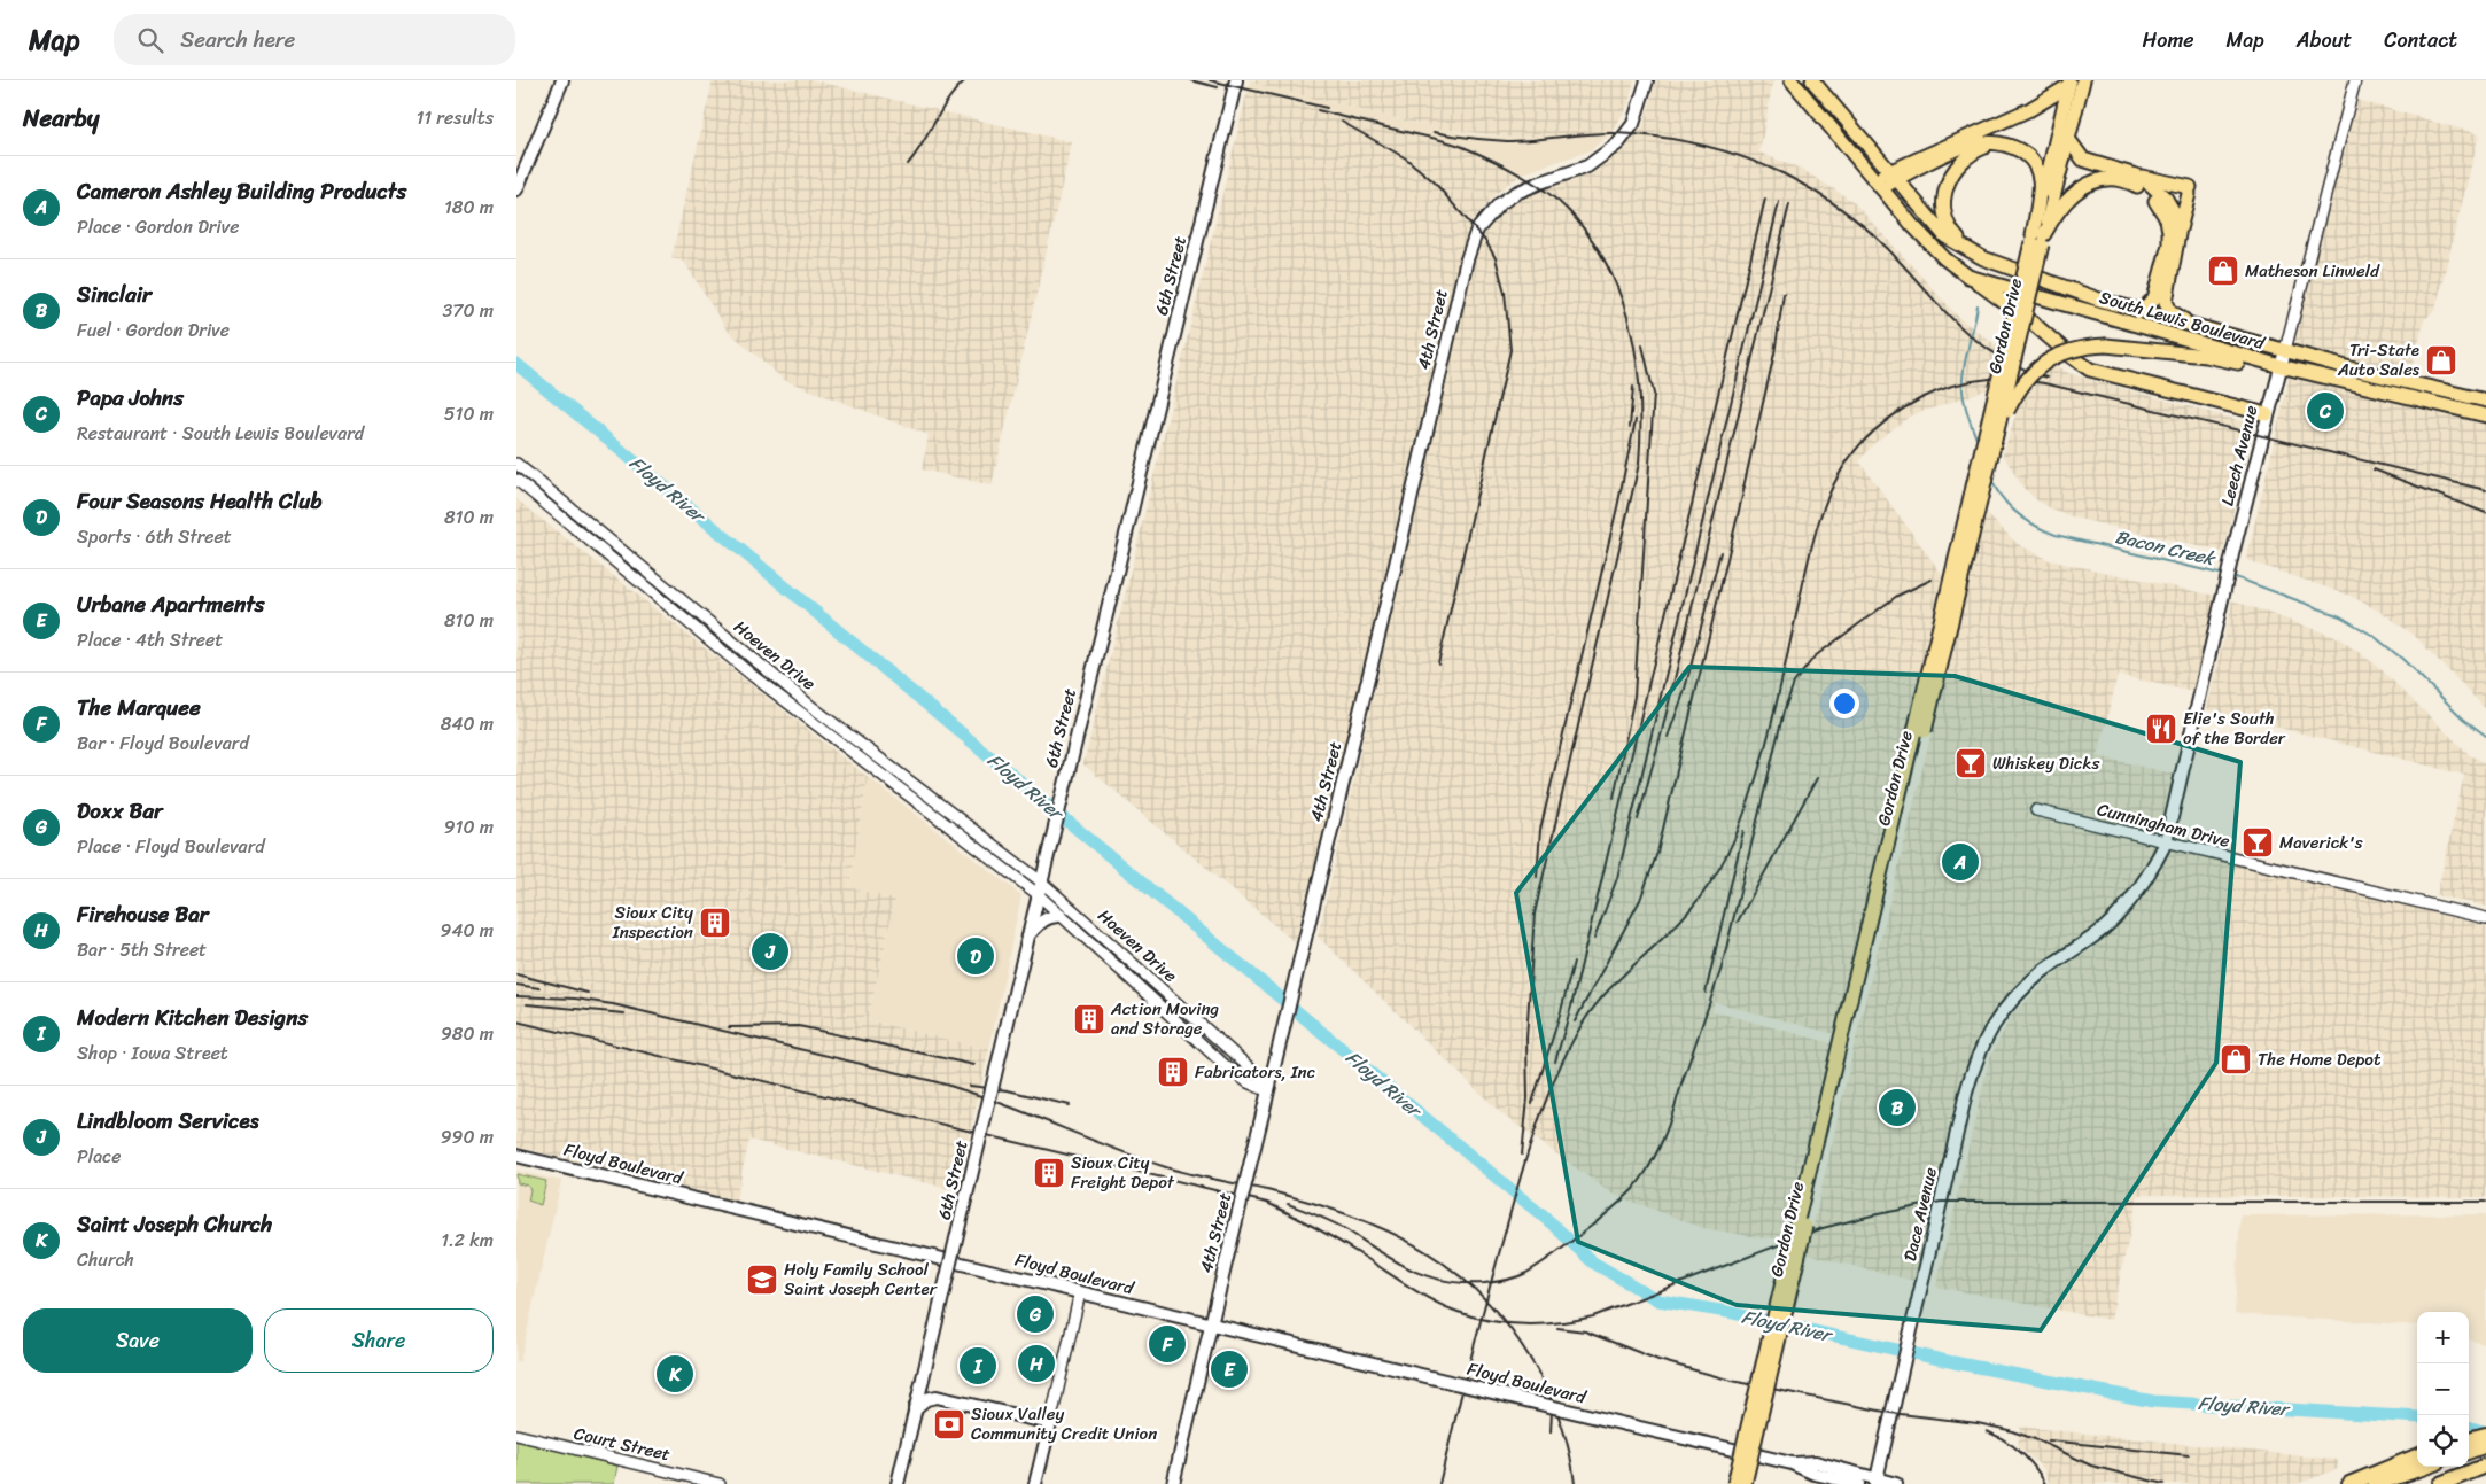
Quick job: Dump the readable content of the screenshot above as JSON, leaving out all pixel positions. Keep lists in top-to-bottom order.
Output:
{
  "streets": {
    "main road": [
      "6th Street",
      "South Lewis Boulevard",
      "Gordon Drive",
      "4th Street",
      "Leech Avenue",
      "Floyd Boulevard",
      "Dace Avenue"
    ],
    "street": ["Hoeven Drive", "Cunningham Drive", "Court Street"]
  },
  "crossings": [
    ["6th Street", "Hoeven Drive"],
    ["South Lewis Boulevard", "Leech Avenue"],
    ["4th Street", "Hoeven Drive"],
    ["4th Street", "Floyd Boulevard"],
    ["Leech Avenue", "Cunningham Drive"],
    ["Leech Avenue", "Dace Avenue"],
    ["Cunningham Drive", "Dace Avenue"]
  ],
  "water": ["Floyd River", "Bacon Creek"],
  "places": {
    "shop": ["Matheson Linweld", "Tri-State Auto Sales", "The Home Depot"],
    "restaurant": ["Elie's South of the Border"],
    "bar": ["Whiskey Dicks", "Maverick's"],
    "building": [
      "Sioux City Inspection",
      "Action Moving and Storage",
      "Fabricators, Inc",
      "Sioux City Freight Depot"
    ],
    "school or university": ["Holy Family School Saint Joseph Center"],
    "bank": ["Sioux Valley Community Credit Union"]
  },
  "page": {
    "header": "Map",
    "search": "Search here",
    "nav": [
      "Home",
      "Map",
      "About",
      "Contact"
    ],
    "heading": ["Nearby", "11 results"],
    "list": [
      {
        "mark": "A",
        "name": "Cameron Ashley Building Products",
        "note": "Place · Gordon Drive",
        "value": "180 m"
      },
      {
        "mark": "B",
        "name": "Sinclair",
        "note": "Fuel · Gordon Drive",
        "value": "370 m"
      },
      {
        "mark": "C",
        "name": "Papa Johns",
        "note": "Restaurant · South Lewis Boulevard",
        "value": "510 m"
      },
      {
        "mark": "D",
        "name": "Four Seasons Health Club",
        "note": "Sports · 6th Street",
        "value": "810 m"
      },
      {
        "mark": "E",
        "name": "Urbane Apartments",
        "note": "Place · 4th Street",
        "value": "810 m"
      },
      {
        "mark": "F",
        "name": "The Marquee",
        "note": "Bar · Floyd Boulevard",
        "value": "840 m"
      },
      {
        "mark": "G",
        "name": "Doxx Bar",
        "note": "Place · Floyd Boulevard",
        "value": "910 m"
      },
      {
        "mark": "H",
        "name": "Firehouse Bar",
        "note": "Bar · 5th Street",
        "value": "940 m"
      },
      {
        "mark": "I",
        "name": "Modern Kitchen Designs",
        "note": "Shop · Iowa Street",
        "value": "980 m"
      },
      {
        "mark": "J",
        "name": "Lindbloom Services",
        "note": "Place",
        "value": "990 m"
      },
      {
        "mark": "K",
        "name": "Saint Joseph Church",
        "note": "Church",
        "value": "1.2 km"
      }
    ],
    "pins": [
      "C",
      "A",
      "J",
      "D",
      "B",
      "G",
      "F",
      "H",
      "I",
      "E",
      "K"
    ],
    "buttons": ["Save", "Share"],
    "map_buttons": ["+", "−"]
  }
}
